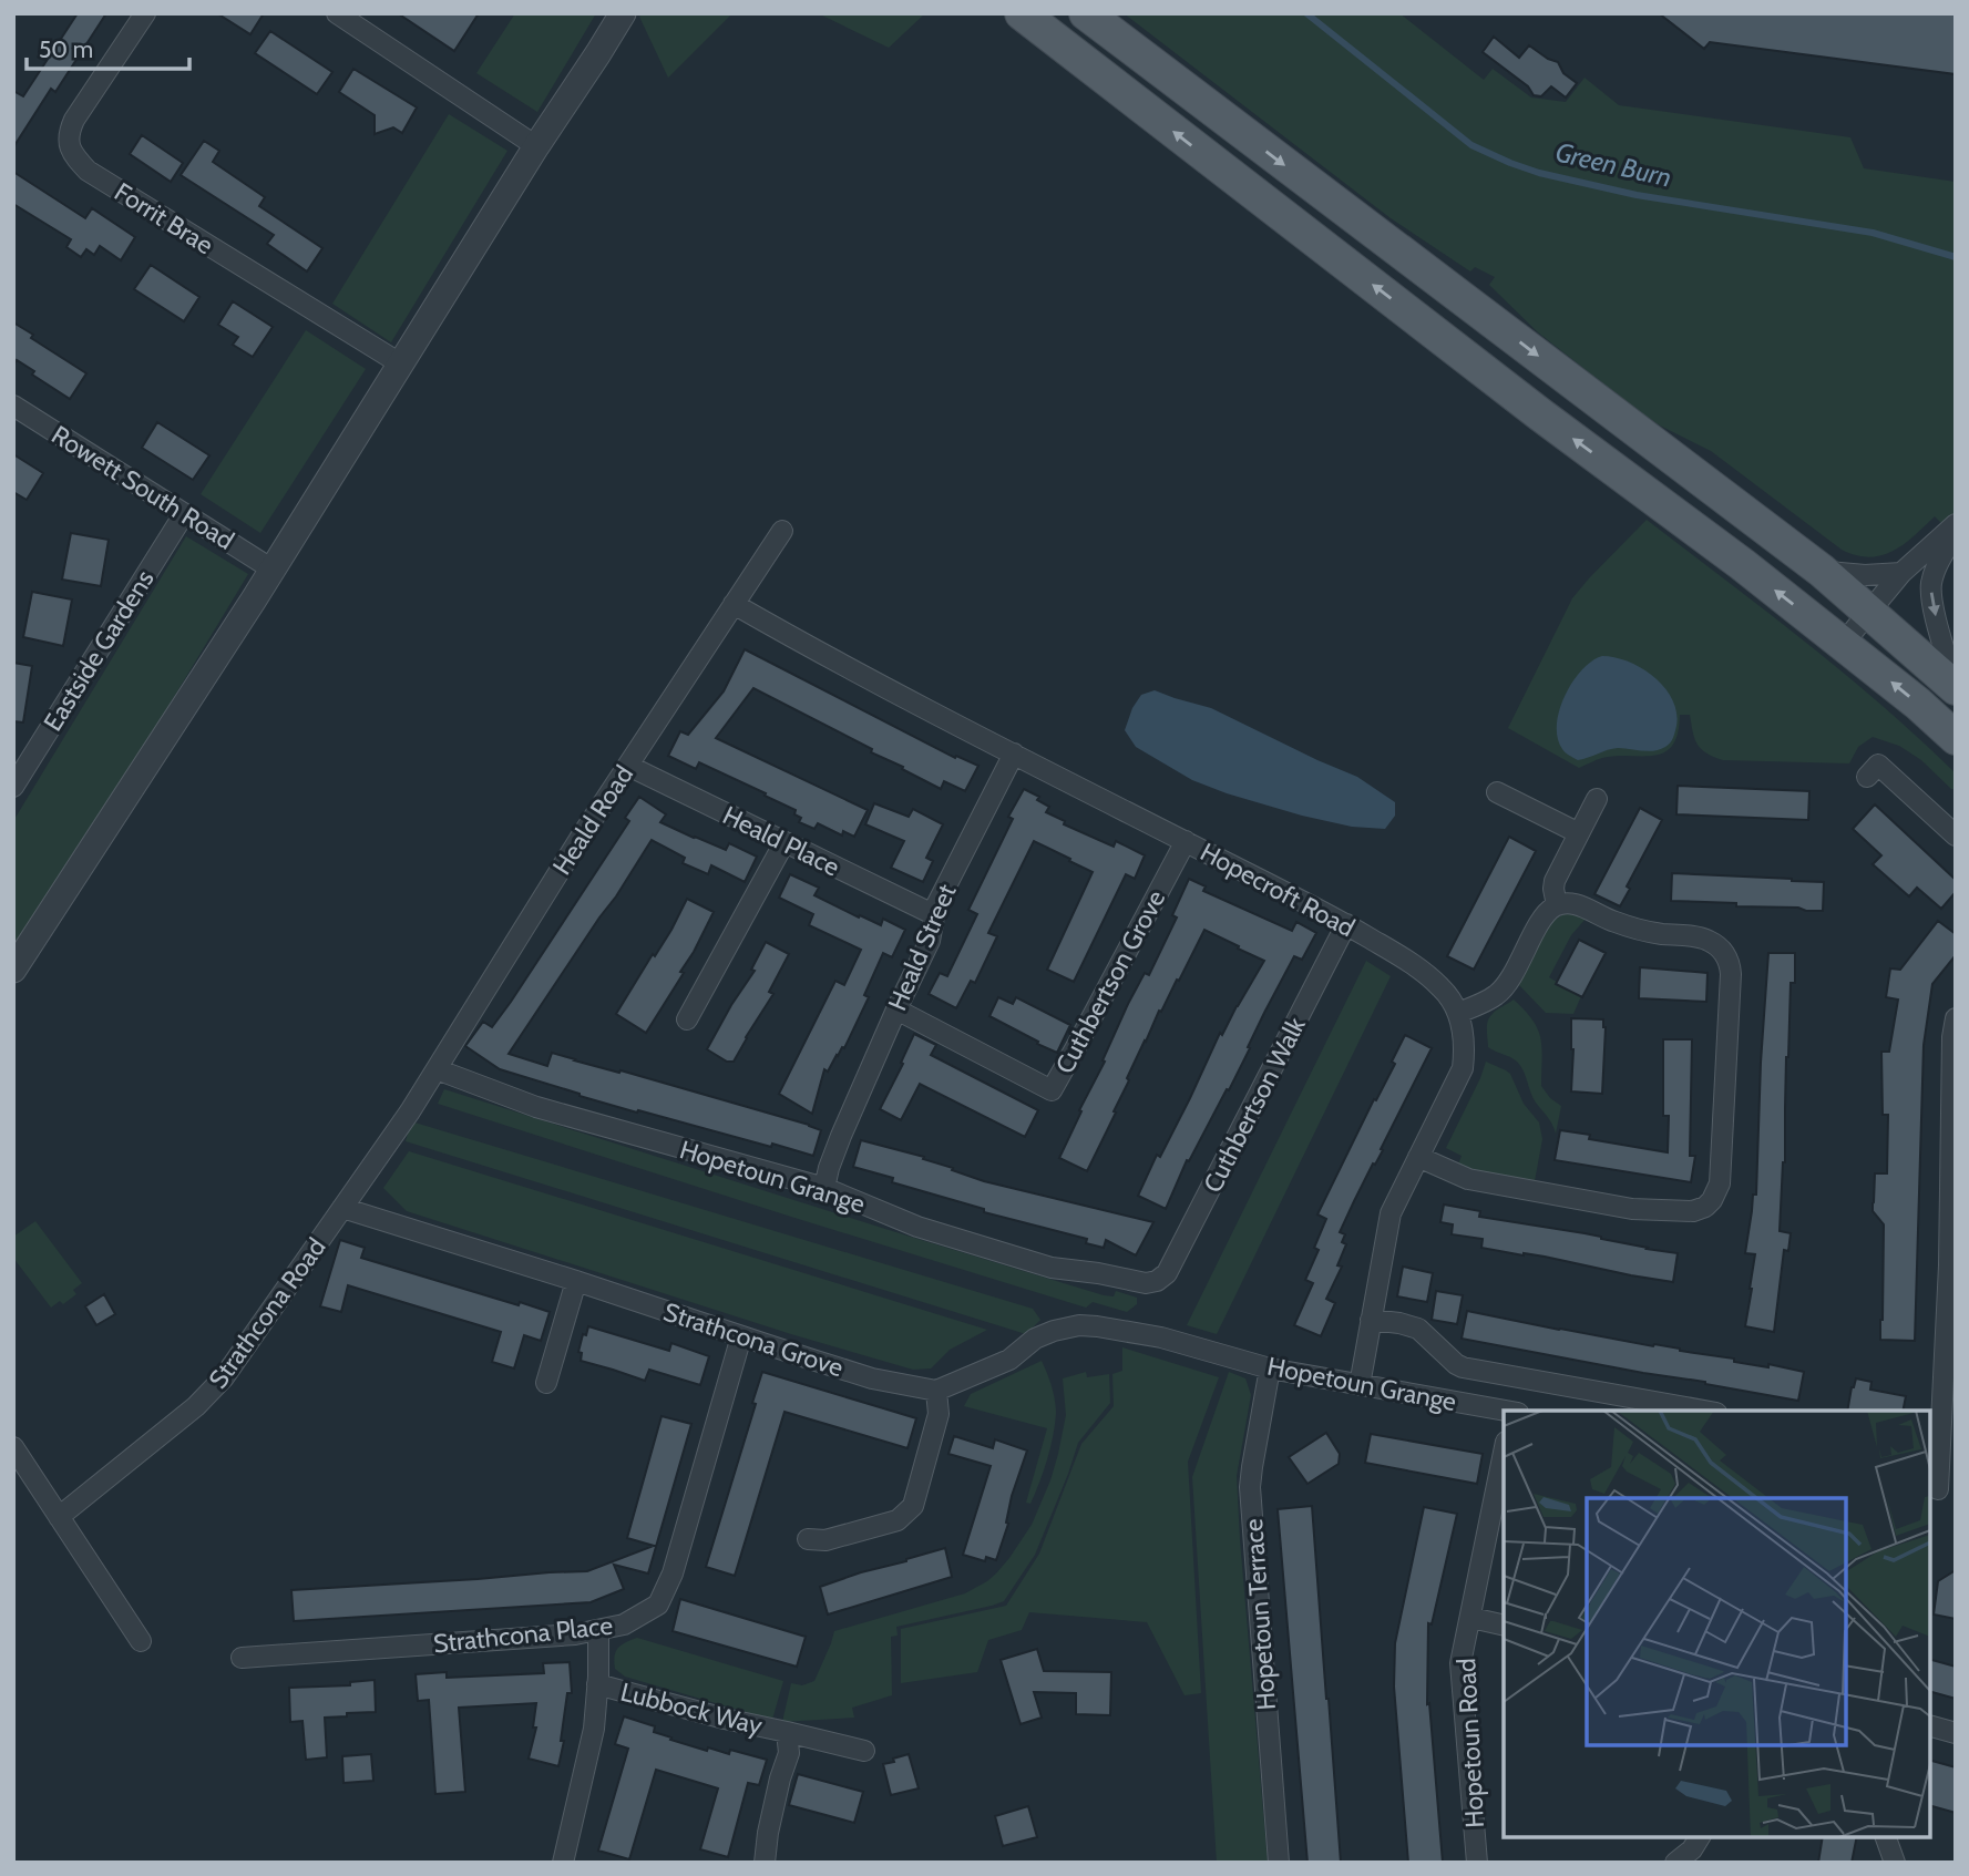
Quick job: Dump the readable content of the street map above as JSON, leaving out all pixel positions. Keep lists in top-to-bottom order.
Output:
{
  "streets": {
    "street": [
      "Forrit Brae",
      "Rowett South Road",
      "Eastside Gardens",
      "Heald Road",
      "Heald Place",
      "Hopecroft Road",
      "Heald Street",
      "Cuthbertson Grove",
      "Cuthbertson Walk",
      "Hopetoun Grange",
      "Strathcona Road",
      "Strathcona Grove",
      "Hopetoun Terrace",
      "Strathcona Place",
      "Lubbock Way",
      "Hopetoun Road"
    ]
  },
  "crossings": [
    ["Rowett South Road", "Eastside Gardens"],
    ["Heald Road", "Heald Place"],
    ["Heald Road", "Hopecroft Road"],
    ["Heald Road", "Hopetoun Grange"],
    ["Heald Road", "Strathcona Road"],
    ["Heald Place", "Heald Street"],
    ["Hopecroft Road", "Heald Street"],
    ["Hopecroft Road", "Cuthbertson Grove"],
    ["Hopecroft Road", "Cuthbertson Walk"],
    ["Hopecroft Road", "Hopetoun Grange"],
    ["Heald Street", "Cuthbertson Grove"],
    ["Heald Street", "Hopetoun Grange"],
    ["Cuthbertson Walk", "Hopetoun Grange"],
    ["Hopetoun Grange", "Strathcona Grove"],
    ["Hopetoun Grange", "Hopetoun Terrace"],
    ["Strathcona Road", "Strathcona Grove"],
    ["Strathcona Grove", "Strathcona Place"]
  ],
  "water": ["Green Burn"],
  "scale_bar": "50 m"
}
